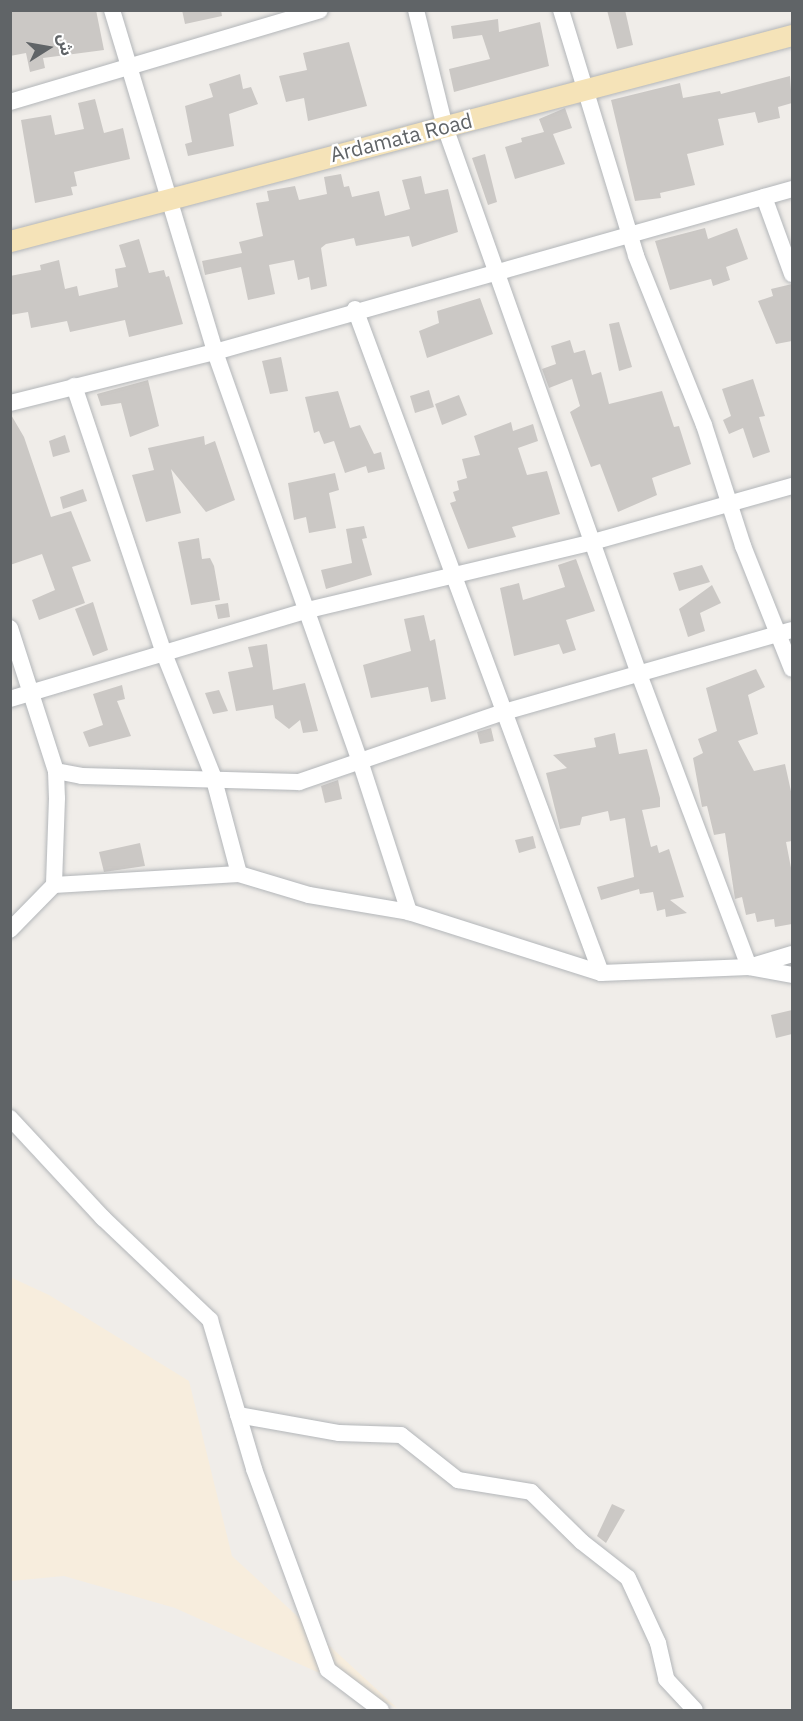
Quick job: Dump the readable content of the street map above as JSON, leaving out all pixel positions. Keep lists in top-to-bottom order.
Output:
{
  "streets": {
    "main road": ["Ardamata Road"]
  },
  "north": "right"
}
